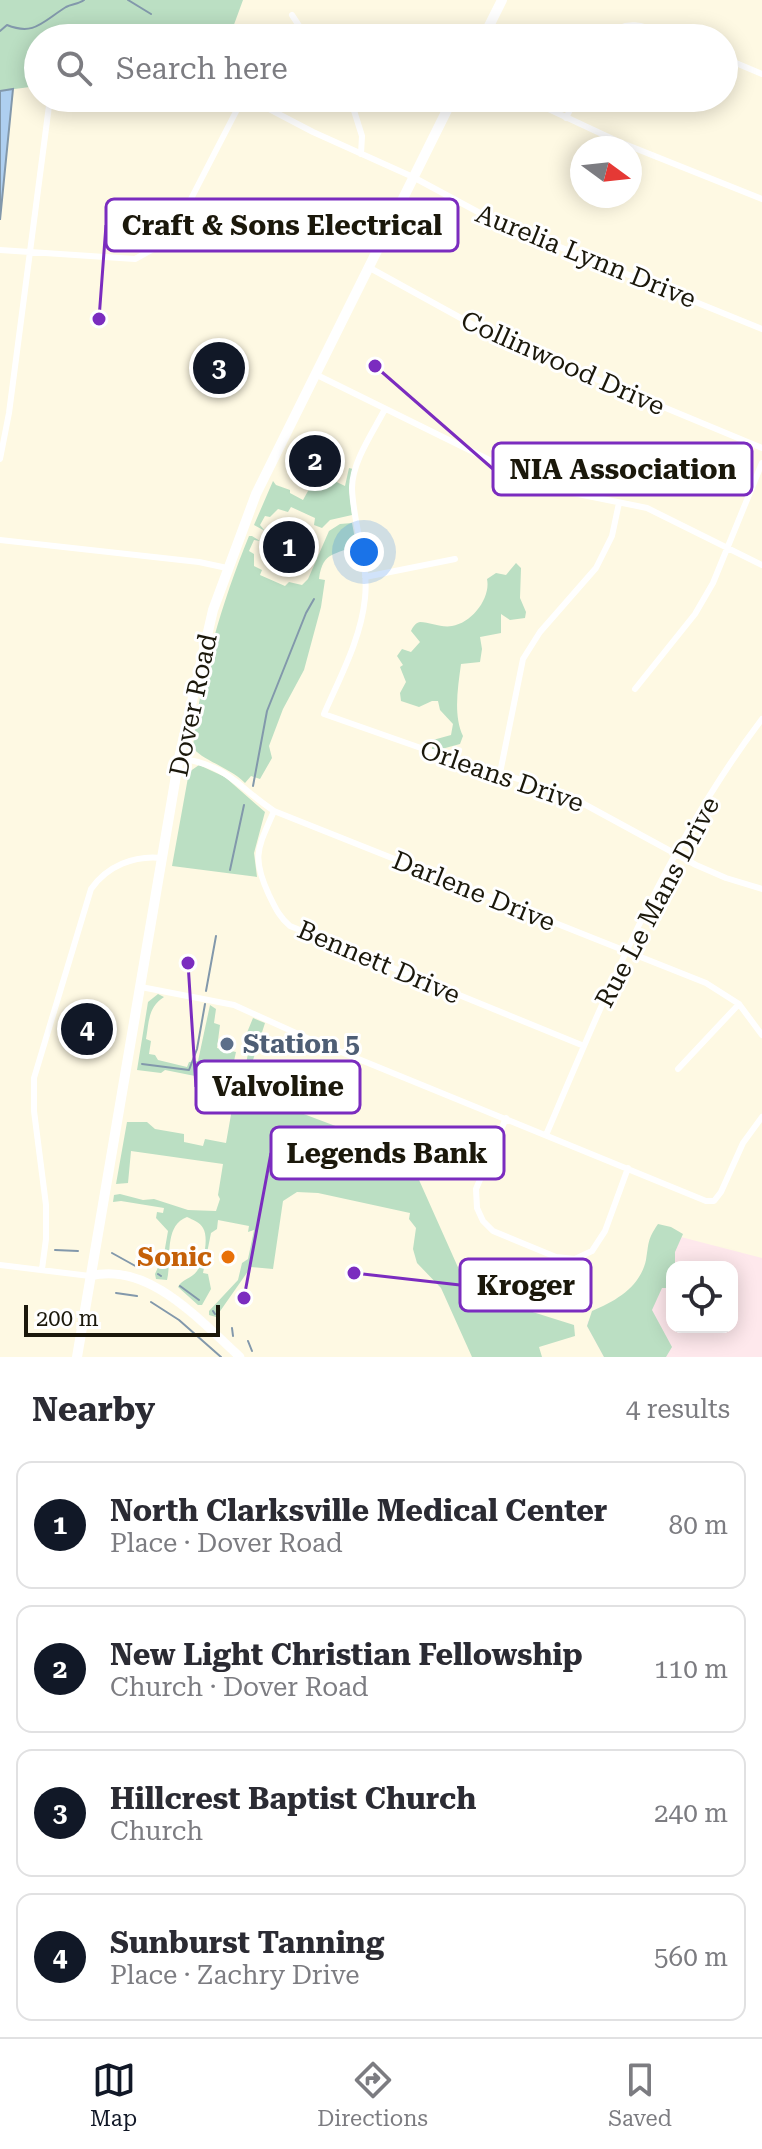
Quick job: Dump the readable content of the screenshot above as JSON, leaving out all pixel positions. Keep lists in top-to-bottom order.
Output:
{
  "streets": {
    "main road": ["Dover Road"],
    "street": [
      "Aurelia Lynn Drive",
      "Collinwood Drive",
      "Orleans Drive",
      "Darlene Drive",
      "Rue Le Mans Drive",
      "Bennett Drive"
    ]
  },
  "crossings": [
    ["Aurelia Lynn Drive", "Dover Road"],
    ["Collinwood Drive", "Dover Road"],
    ["Dover Road", "Darlene Drive"],
    ["Orleans Drive", "Rue Le Mans Drive"],
    ["Darlene Drive", "Rue Le Mans Drive"],
    ["Darlene Drive", "Bennett Drive"],
    ["Rue Le Mans Drive", "Bennett Drive"]
  ],
  "places": [
    "Craft & Sons Electrical",
    "NIA Association",
    "Valvoline",
    "Station 5",
    "Sonic",
    "Kroger",
    "Legends Bank"
  ],
  "scale_bar": "200 m",
  "north": "right",
  "page": {
    "search": "Search here",
    "pins": [
      "3",
      "2",
      "1",
      "4"
    ],
    "scale": "200 m",
    "heading": ["Nearby", "4 results"],
    "list": [
      {
        "mark": "1",
        "name": "North Clarksville Medical Center",
        "note": "Place · Dover Road",
        "value": "80 m"
      },
      {
        "mark": "2",
        "name": "New Light Christian Fellowship",
        "note": "Church · Dover Road",
        "value": "110 m"
      },
      {
        "mark": "3",
        "name": "Hillcrest Baptist Church",
        "note": "Church",
        "value": "240 m"
      },
      {
        "mark": "4",
        "name": "Sunburst Tanning",
        "note": "Place · Zachry Drive",
        "value": "560 m"
      }
    ],
    "nav": ["Map", "Directions", "Saved"]
  }
}
